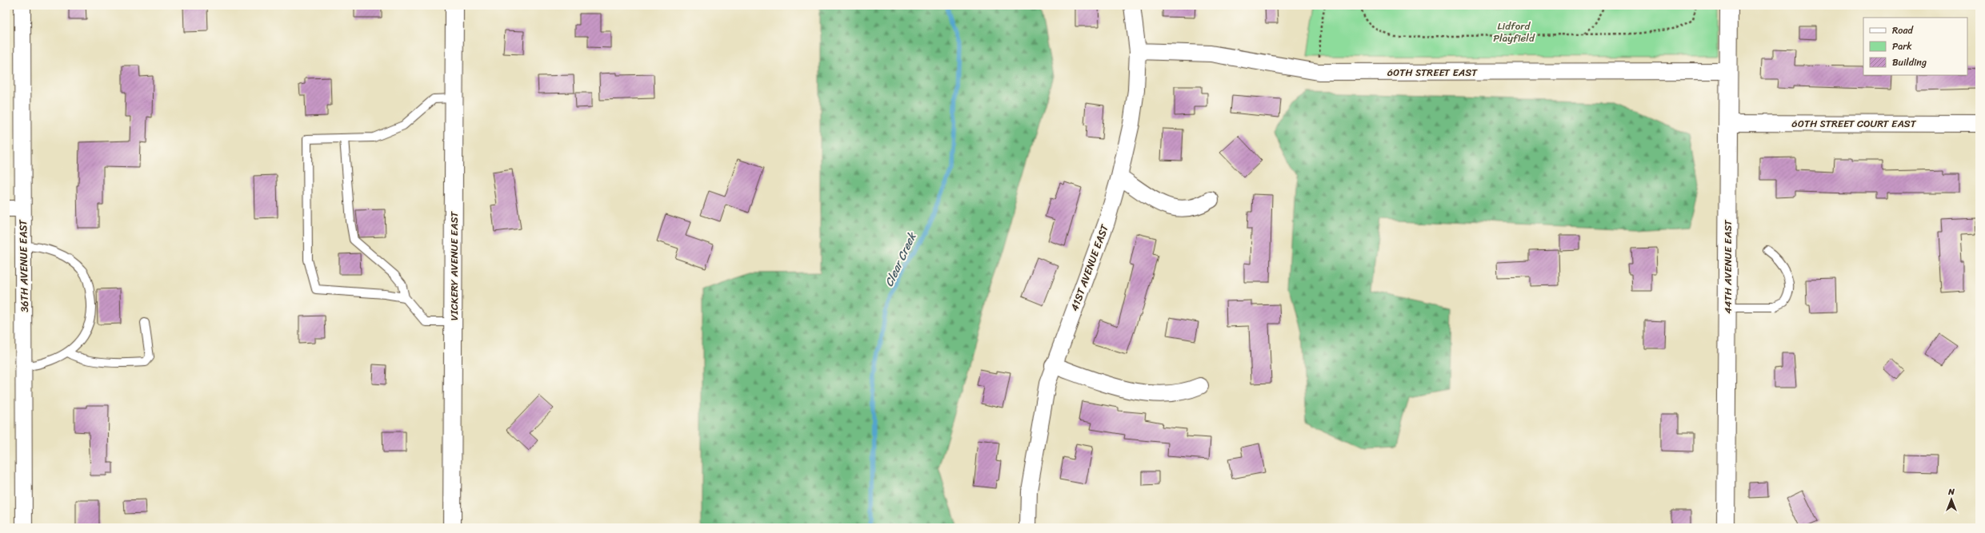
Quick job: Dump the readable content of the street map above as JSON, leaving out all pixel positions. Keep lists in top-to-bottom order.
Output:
{
  "streets": {
    "street": [
      "60TH STREET EAST",
      "60TH STREET COURT EAST",
      "36TH AVENUE EAST",
      "VICKERY AVENUE EAST",
      "44TH AVENUE EAST",
      "41ST AVENUE EAST"
    ]
  },
  "crossings": [
    ["60TH STREET EAST", "44TH AVENUE EAST"],
    ["60TH STREET EAST", "41ST AVENUE EAST"],
    ["60TH STREET COURT EAST", "44TH AVENUE EAST"]
  ],
  "water": ["Clear Creek"],
  "parks": ["Lidford Playfield"],
  "legend": ["Road", "Park", "Building"],
  "north": "top"
}
